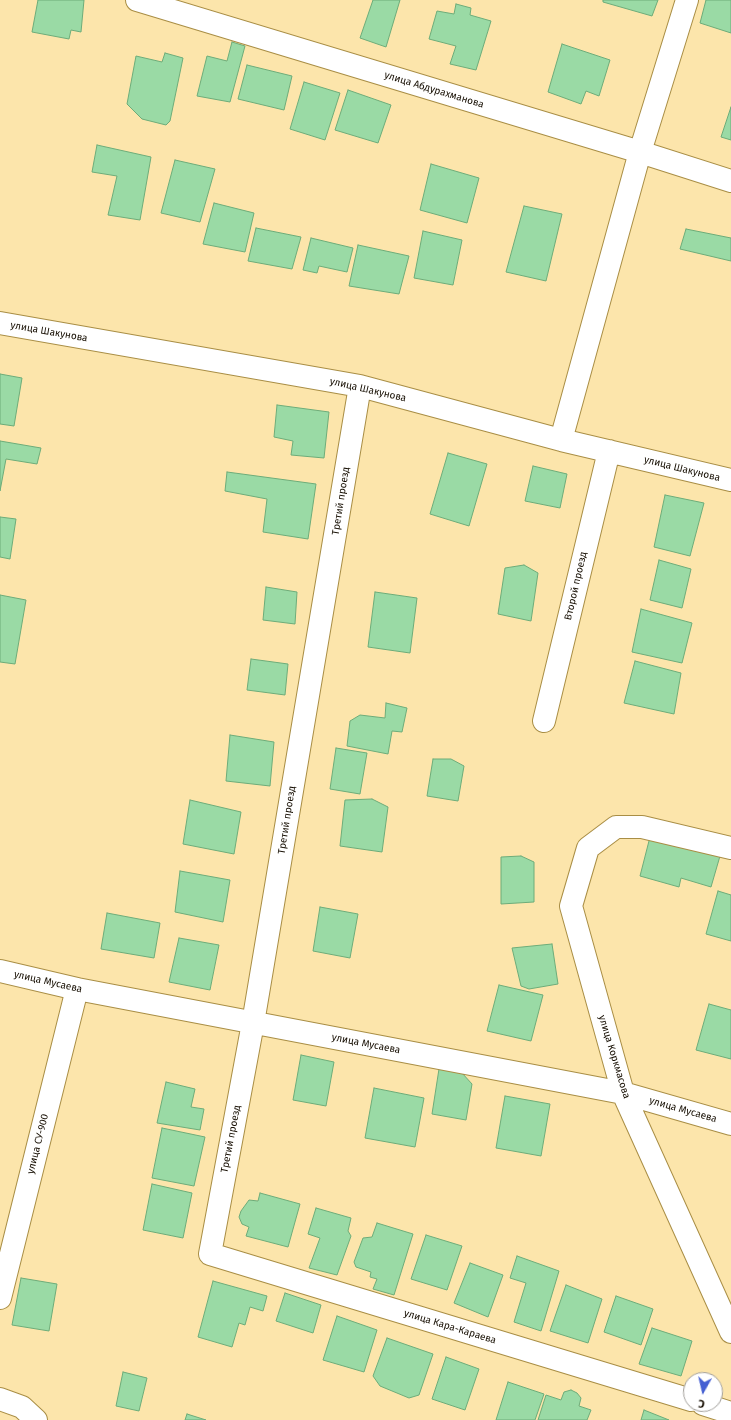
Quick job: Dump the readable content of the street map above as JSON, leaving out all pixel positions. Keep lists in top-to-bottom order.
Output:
{
  "streets": {
    "street": [
      "улица Абдурахманова",
      "улица Шакунова",
      "Третий проезд",
      "Второй проезд",
      "улица Мусаева",
      "улица Коркмасова",
      "улица СУ-900",
      "улица Кара-Караева"
    ]
  },
  "crossings": [
    ["улица Шакунова", "Третий проезд"],
    ["улица Шакунова", "Второй проезд"],
    ["Третий проезд", "улица Мусаева"],
    ["Третий проезд", "улица Кара-Караева"],
    ["улица Мусаева", "улица Коркмасова"],
    ["улица Мусаева", "улица СУ-900"]
  ],
  "north": "bottom"
}
